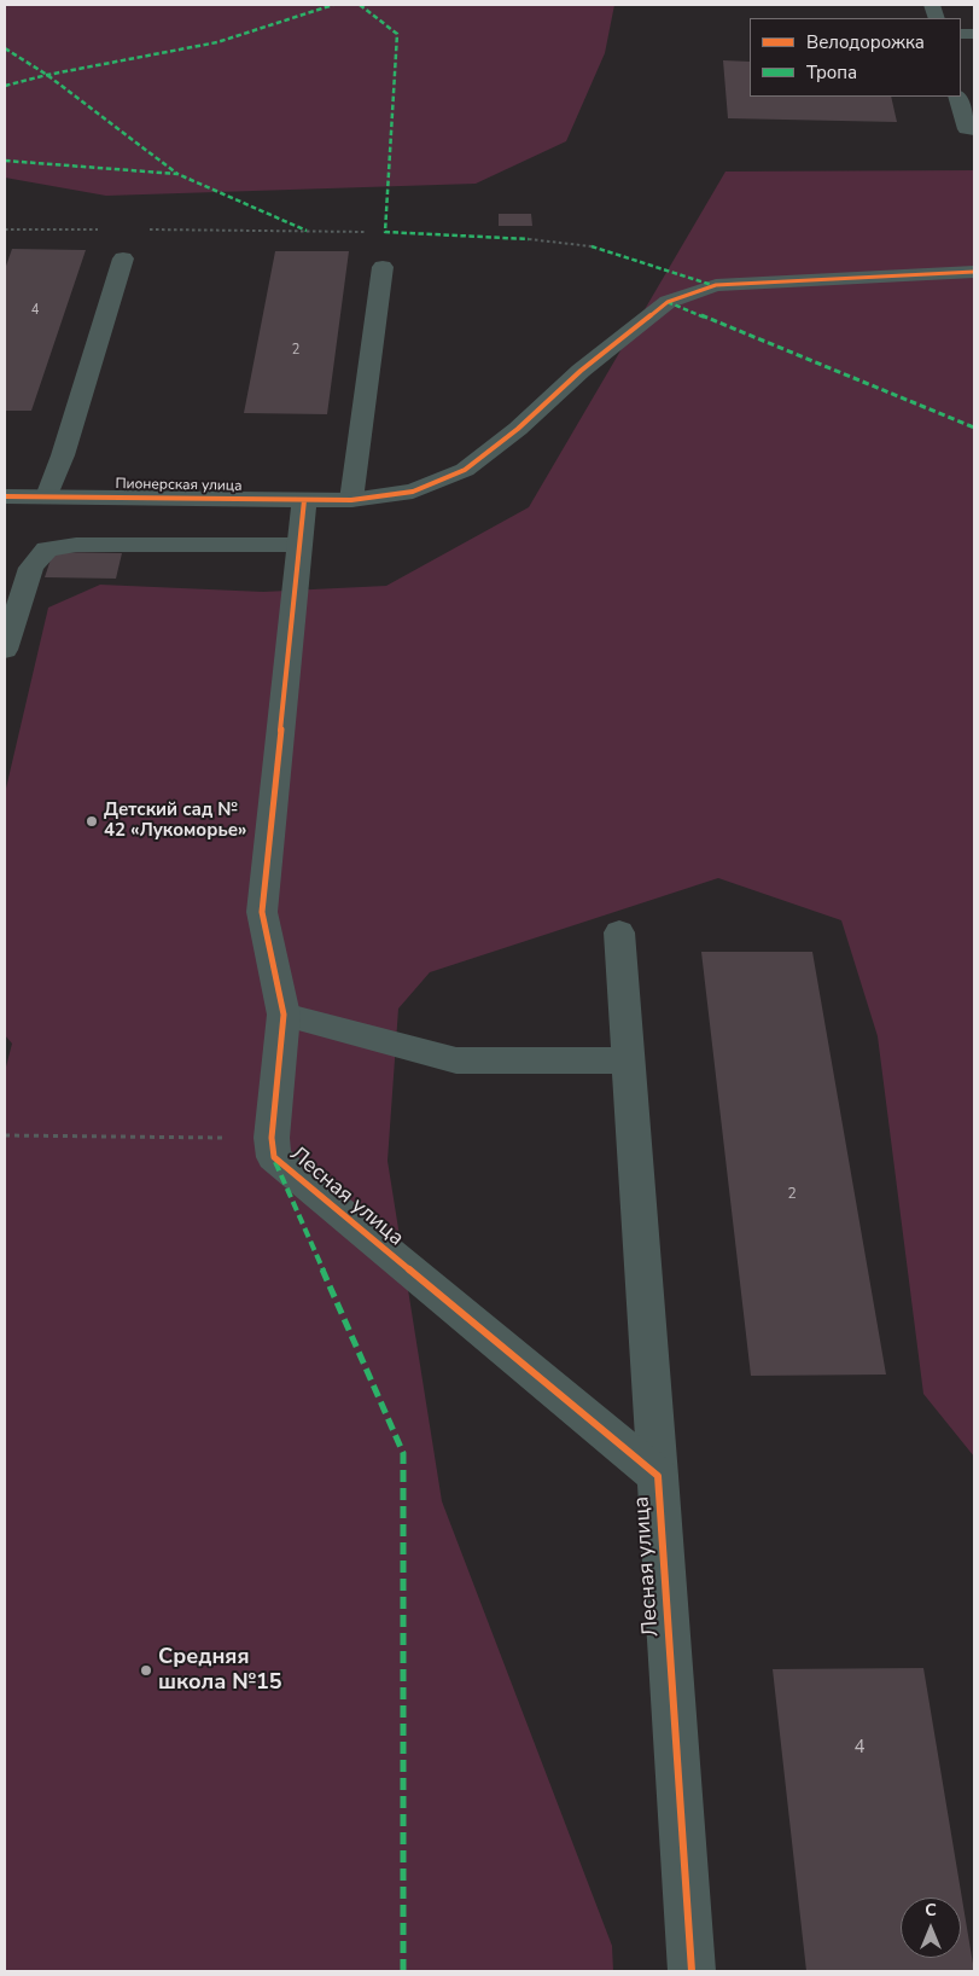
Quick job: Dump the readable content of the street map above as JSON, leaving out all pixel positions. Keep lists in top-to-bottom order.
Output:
{
  "streets": {
    "street": ["Пионерская улица", "Лесная улица"]
  },
  "places": ["Детский сад № 42 «Лукоморье»", "Средняя школа №15"],
  "house_numbers": [
    "4",
    "2",
    "2",
    "4"
  ],
  "legend": ["Велодорожка", "Тропа"],
  "north": "top"
}
